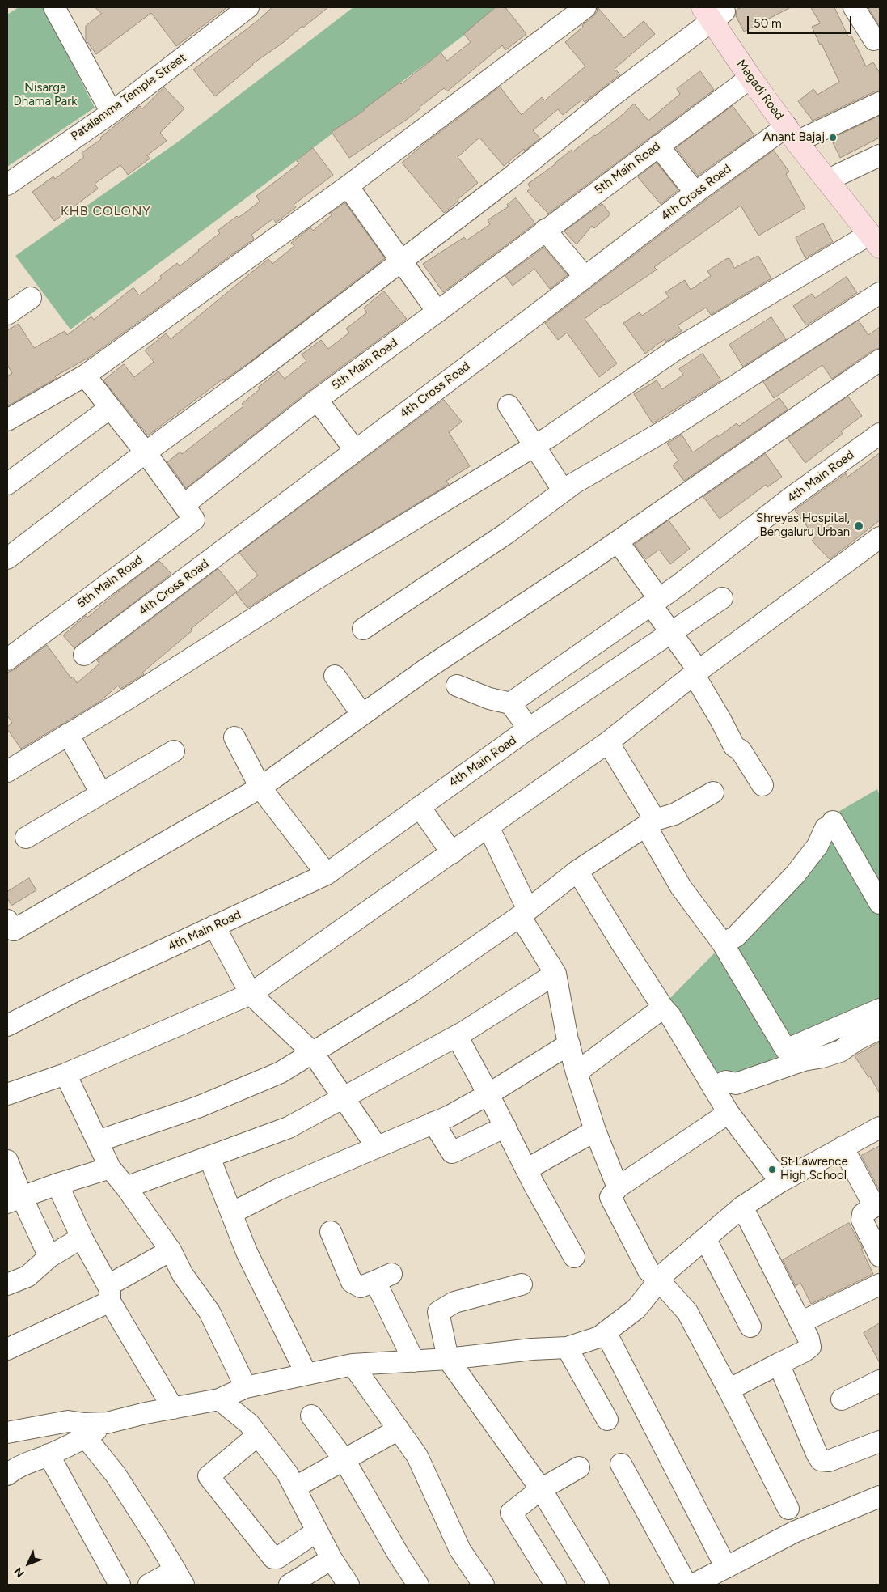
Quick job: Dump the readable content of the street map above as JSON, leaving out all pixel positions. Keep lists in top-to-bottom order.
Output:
{
  "streets": {
    "main road": ["Magadi Road"],
    "street": [
      "Patalamma Temple Street",
      "5th Main Road",
      "4th Cross Road",
      "4th Main Road"
    ]
  },
  "crossings": [
    ["Magadi Road", "5th Main Road"],
    ["Magadi Road", "4th Cross Road"]
  ],
  "districts": ["KHB COLONY"],
  "parks": ["Nisarga Dhama Park"],
  "places": ["Anant Bajaj", "Shreyas Hospital, Bengaluru Urban", "St Lawrence High School"],
  "scale_bar": "50 m",
  "north": "bottom left"
}
